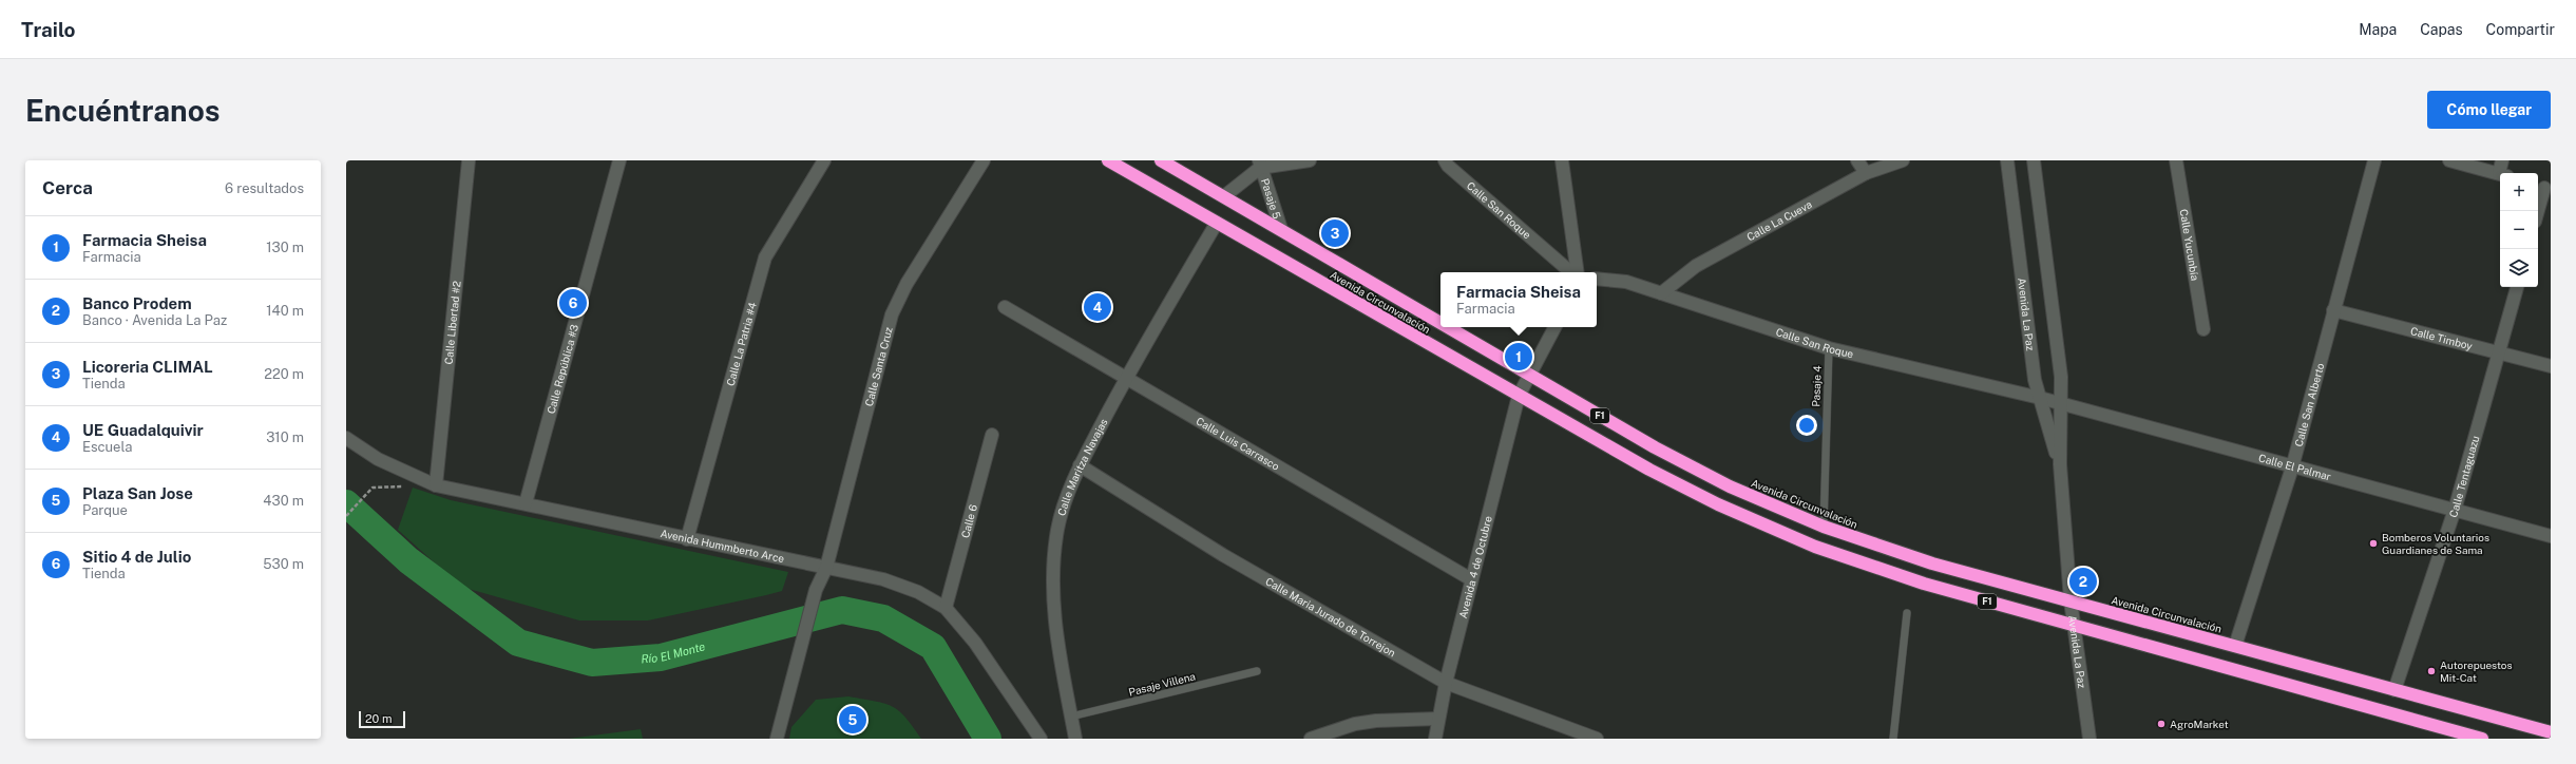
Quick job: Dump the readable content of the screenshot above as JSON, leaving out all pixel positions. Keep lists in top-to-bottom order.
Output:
{
  "streets": {
    "highway": ["Avenida Circunvalación", "F1"],
    "street": [
      "Pasaje 5",
      "Calle San Roque",
      "Calle La Cueva",
      "Calle Yucunbía",
      "Avenida La Paz",
      "Calle Libertad #2",
      "Calle Timboy",
      "Calle La Patria #4",
      "Calle Santa Cruz",
      "Calle República #3",
      "Calle San Alberto",
      "Calle Luis Carrasco",
      "Calle Maritza Navajas",
      "Calle El Palmar",
      "Calle Tentaguazu",
      "Calle 6",
      "Avenida Hummberto Arce",
      "Avenida 4 de Octubre",
      "Calle Maria Jurado de Torrejon"
    ],
    "lane": ["Pasaje 4", "Pasaje Villena"]
  },
  "crossings": [
    ["Pasaje 5", "Avenida Circunvalación"],
    ["Calle San Roque", "Calle La Cueva"],
    ["Calle San Roque", "Avenida La Paz"],
    ["Calle San Roque", "Pasaje 4"],
    ["Calle San Roque", "Calle El Palmar"],
    ["Avenida Circunvalación", "Avenida La Paz"],
    ["Avenida Circunvalación", "Pasaje 4"],
    ["Avenida Circunvalación", "Calle San Alberto"],
    ["Avenida Circunvalación", "Calle Maritza Navajas"],
    ["Avenida Circunvalación", "Calle Tentaguazu"],
    ["Avenida Circunvalación", "Avenida 4 de Octubre"],
    ["Avenida La Paz", "Calle El Palmar"],
    ["Calle Libertad #2", "Avenida Hummberto Arce"],
    ["Calle Timboy", "Calle San Alberto"],
    ["Calle Timboy", "Calle Tentaguazu"],
    ["Calle La Patria #4", "Avenida Hummberto Arce"],
    ["Calle Santa Cruz", "Avenida Hummberto Arce"],
    ["Calle República #3", "Avenida Hummberto Arce"],
    ["Calle San Alberto", "Calle El Palmar"],
    ["Calle Luis Carrasco", "Calle Maritza Navajas"],
    ["Calle Luis Carrasco", "Avenida 4 de Octubre"],
    ["Calle Maritza Navajas", "Calle Maria Jurado de Torrejon"],
    ["Calle Maritza Navajas", "Pasaje Villena"],
    ["Calle El Palmar", "Calle Tentaguazu"],
    ["Calle 6", "Avenida Hummberto Arce"],
    ["Avenida 4 de Octubre", "Calle Maria Jurado de Torrejon"]
  ],
  "water": ["Río El Monte"],
  "places": ["Bomberos Voluntarios Guardianes de Sama", "Autorepuestos Mit-Cat", "AgroMarket"],
  "scale_bar": "20 m",
  "page": {
    "header": "Trailo",
    "nav": ["Mapa", "Capas", "Compartir"],
    "buttons": "Cómo llegar",
    "title": "Encuéntranos",
    "heading": ["Cerca", "6 resultados"],
    "map_buttons": ["+", "−"],
    "list": [
      {
        "mark": "1",
        "name": "Farmacia Sheisa",
        "note": "Farmacia",
        "value": "130 m"
      },
      {
        "mark": "2",
        "name": "Banco Prodem",
        "note": "Banco · Avenida La Paz",
        "value": "140 m"
      },
      {
        "mark": "3",
        "name": "Licoreria CLIMAL",
        "note": "Tienda",
        "value": "220 m"
      },
      {
        "mark": "4",
        "name": "UE Guadalquivir",
        "note": "Escuela",
        "value": "310 m"
      },
      {
        "mark": "5",
        "name": "Plaza San Jose",
        "note": "Parque",
        "value": "430 m"
      },
      {
        "mark": "6",
        "name": "Sitio 4 de Julio",
        "note": "Tienda",
        "value": "530 m"
      }
    ],
    "pins": [
      "3",
      "6",
      "4",
      "1",
      "2",
      "5"
    ],
    "popup": ["Farmacia Sheisa", "Farmacia"],
    "scale": "20 m"
  }
}
